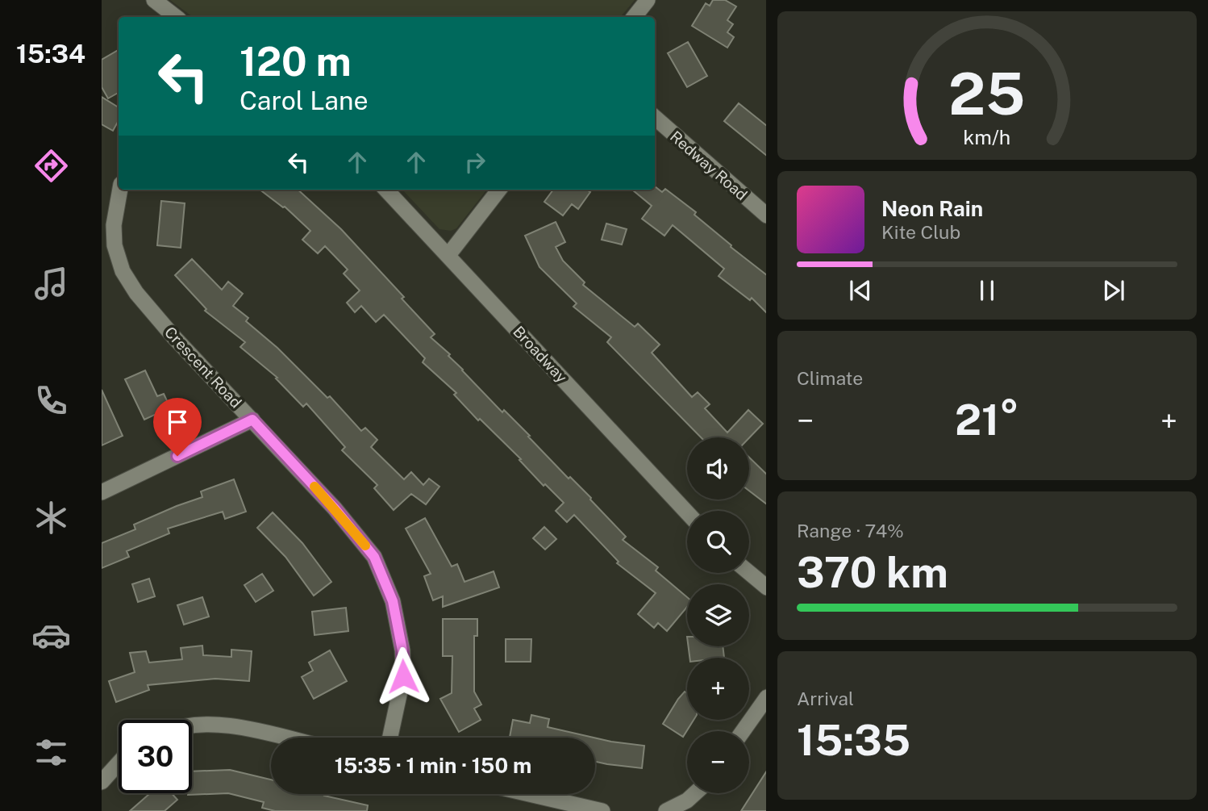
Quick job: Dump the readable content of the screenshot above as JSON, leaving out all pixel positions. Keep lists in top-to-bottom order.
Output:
{
  "streets": {
    "street": ["Redway Road", "Broadway", "Crescent Road"]
  },
  "page": {
    "tabs": "15:34",
    "turn": ["120 m", "Carol Lane"],
    "song": ["Neon Rain", "Kite Club"],
    "tile": [
      "Climate",
      ["Range · 74%", "370 km"],
      ["Arrival", "15:35"]
    ],
    "heat": ["−", "21°", "+"],
    "map_buttons": ["+", "−"],
    "limit": "30",
    "trip": "15:35 · 1 min · 150 m",
    "gauge": ["25", "km/h"]
  }
}
